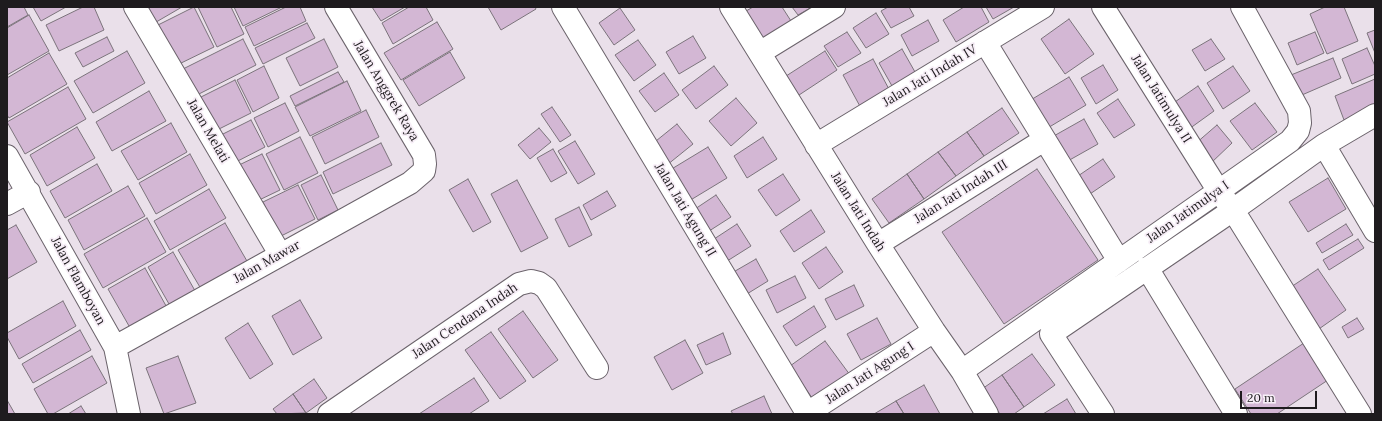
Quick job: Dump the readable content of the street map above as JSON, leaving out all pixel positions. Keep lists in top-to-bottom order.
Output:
{
  "streets": {
    "street": [
      "Jalan Jati Indah IV",
      "Jalan Anggrek Raya",
      "Jalan Jatimulya II",
      "Jalan Melati",
      "Jalan Jati Indah III",
      "Jalan Jati Agung II",
      "Jalan Jati Indah",
      "Jalan Jatimulya I",
      "Jalan Mawar",
      "Jalan Flamboyan",
      "Jalan Cendana Indah",
      "Jalan Jati Agung I"
    ]
  },
  "crossings": [
    ["Jalan Jati Indah IV", "Jalan Jati Indah"],
    ["Jalan Anggrek Raya", "Jalan Mawar"],
    ["Jalan Jatimulya II", "Jalan Jatimulya I"],
    ["Jalan Melati", "Jalan Mawar"],
    ["Jalan Jati Indah III", "Jalan Jati Indah"],
    ["Jalan Jati Agung II", "Jalan Jati Agung I"],
    ["Jalan Jati Indah", "Jalan Jatimulya I"],
    ["Jalan Jati Indah", "Jalan Jati Agung I"],
    ["Jalan Mawar", "Jalan Flamboyan"]
  ],
  "scale_bar": "20 m"
}
